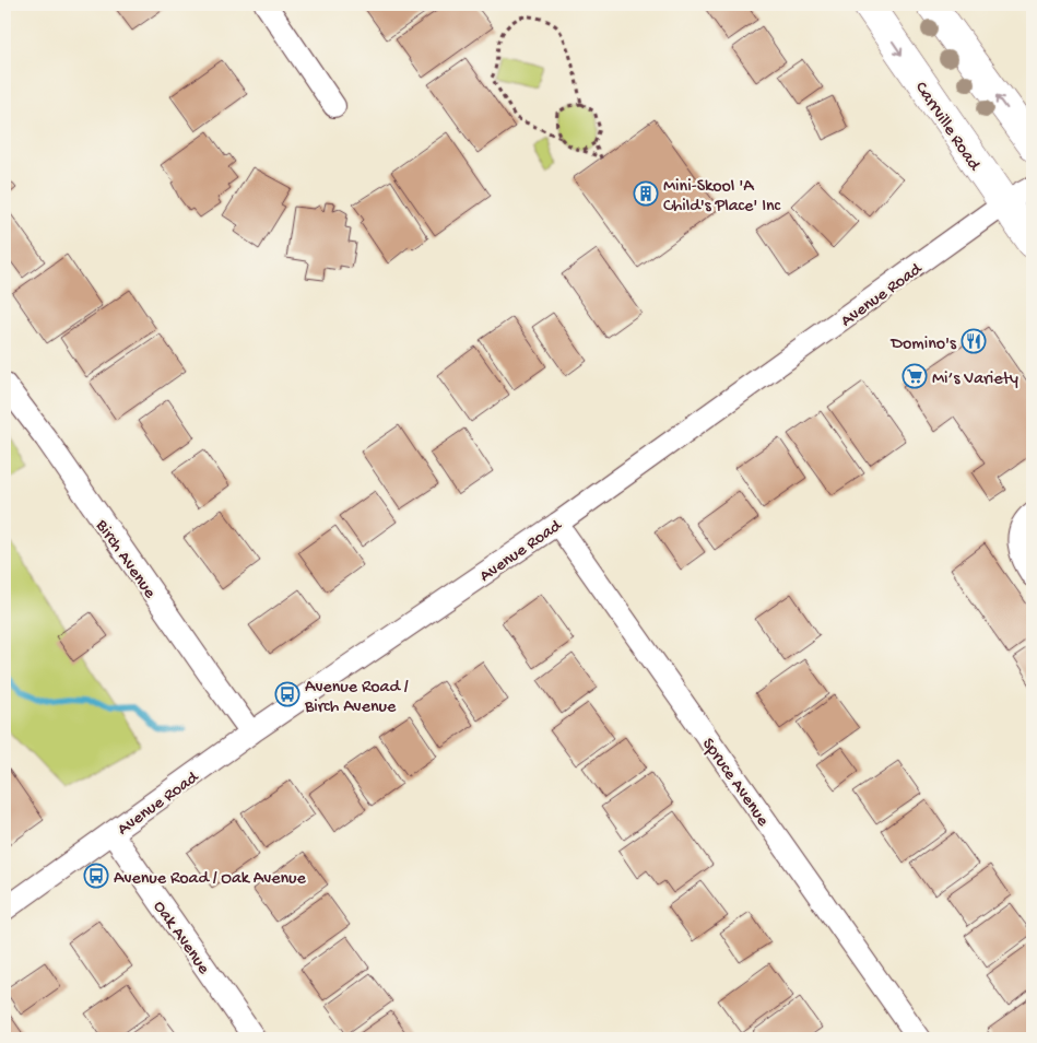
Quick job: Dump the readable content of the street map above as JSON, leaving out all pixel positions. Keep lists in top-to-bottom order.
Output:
{
  "streets": {
    "main road": ["Carrville Road"],
    "street": [
      "Avenue Road",
      "Birch Avenue",
      "Spruce Avenue",
      "Oak Avenue"
    ]
  },
  "crossings": [
    ["Carrville Road", "Avenue Road"],
    ["Avenue Road", "Birch Avenue"],
    ["Avenue Road", "Spruce Avenue"],
    ["Avenue Road", "Oak Avenue"]
  ],
  "places": {
    "building": ["Mini-Skool 'A Child's Place' Inc"],
    "restaurant": ["Domino's"],
    "supermarket": ["Mi’s Variety"],
    "bus stop": ["Avenue Road / Birch Avenue", "Avenue Road / Oak Avenue"]
  }
}
